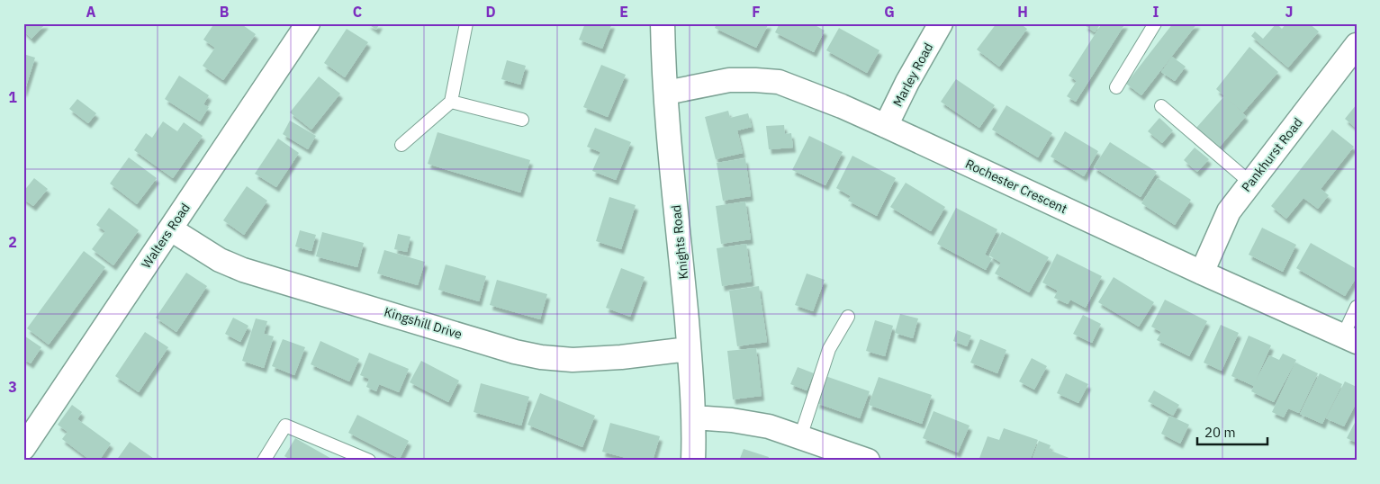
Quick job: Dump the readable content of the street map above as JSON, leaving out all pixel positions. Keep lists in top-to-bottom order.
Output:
{
  "streets": {
    "street": [
      "Marley Road",
      "Pankhurst Road",
      "Rochester Crescent",
      "Walters Road",
      "Knights Road",
      "Kingshill Drive"
    ]
  },
  "crossings": [
    ["Marley Road", "Rochester Crescent"],
    ["Pankhurst Road", "Rochester Crescent"],
    ["Rochester Crescent", "Knights Road"],
    ["Walters Road", "Kingshill Drive"],
    ["Knights Road", "Kingshill Drive"]
  ],
  "scale_bar": "20 m",
  "grid": {
    "columns": [
      "A",
      "B",
      "C",
      "D",
      "E",
      "F",
      "G",
      "H",
      "I",
      "J"
    ],
    "rows": ["1", "2", "3"]
  }
}
